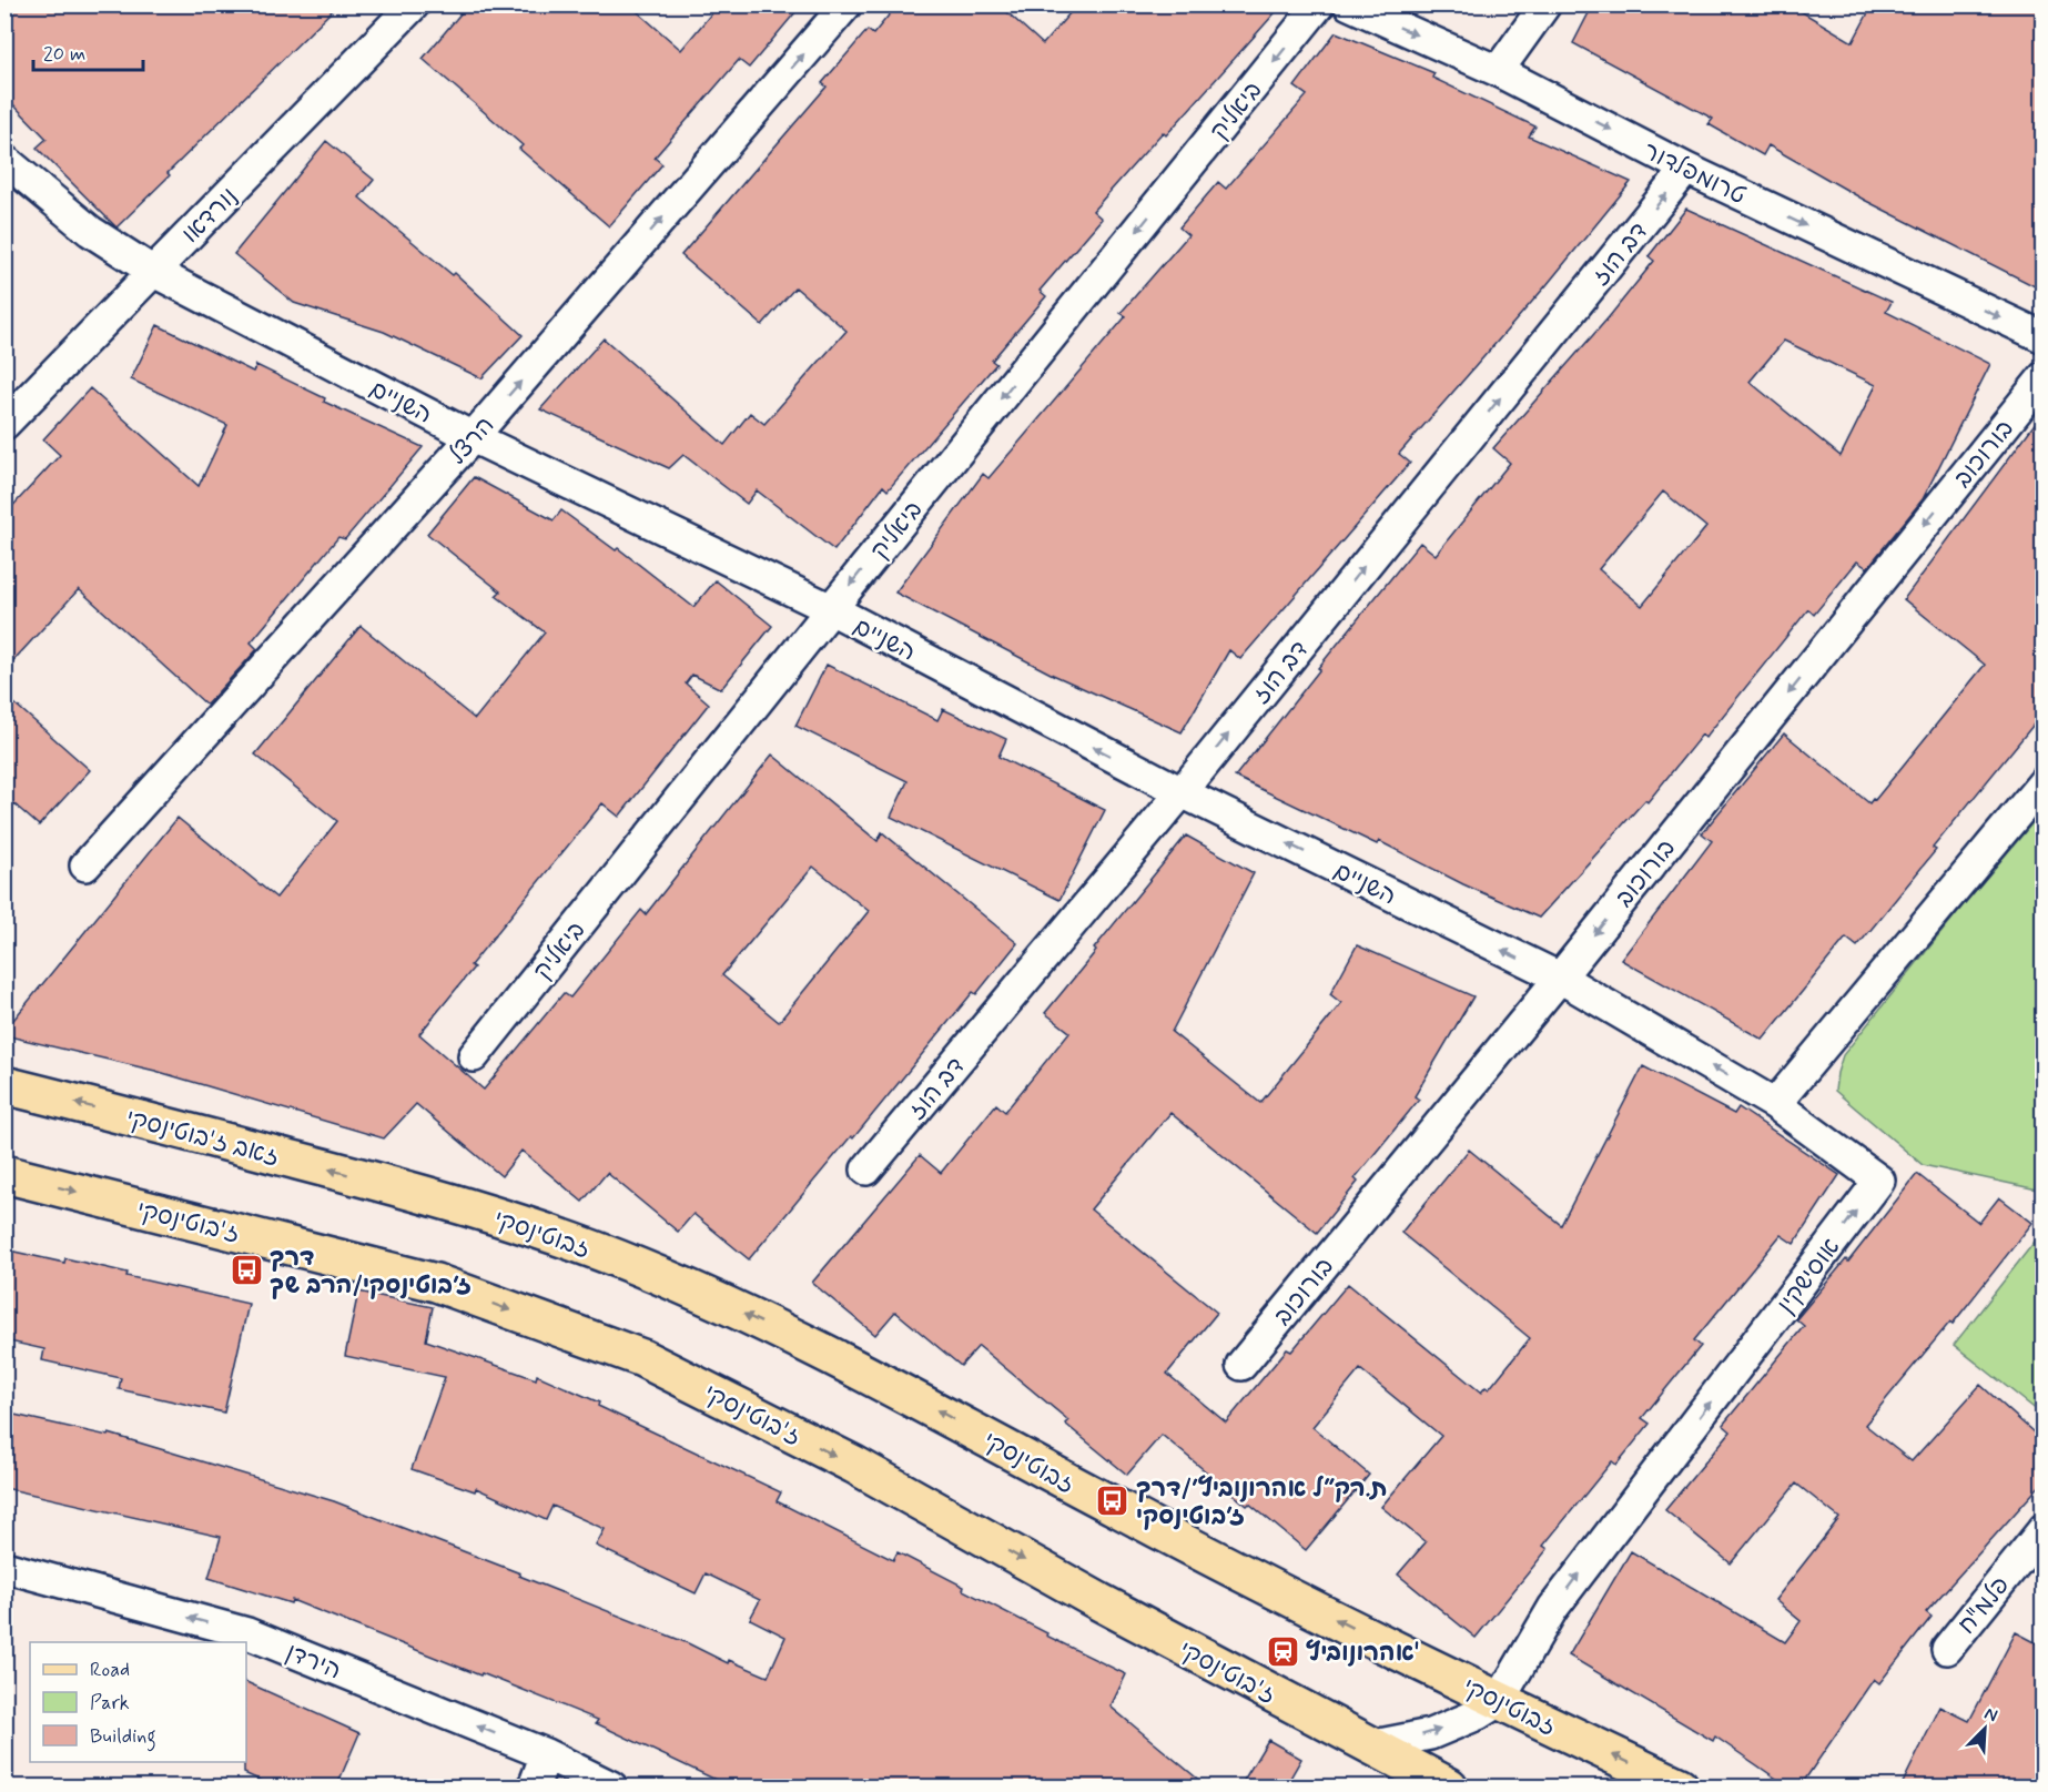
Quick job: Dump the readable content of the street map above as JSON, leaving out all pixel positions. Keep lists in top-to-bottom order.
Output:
{
  "streets": {
    "main road": ["זאב ז'בוטינסקי", "ז'בוטינסקי", "זבוטינסקי"],
    "street": [
      "ביאליק",
      "טרומפלדור",
      "נורדאו",
      "דב הוז",
      "השניים",
      "הרצל",
      "בורוכוב",
      "אוסישקין",
      "פלמ\"ח",
      "הירדן"
    ]
  },
  "crossings": [
    ["ביאליק", "השניים"],
    ["טרומפלדור", "דב הוז"],
    ["נורדאו", "השניים"],
    ["דב הוז", "השניים"],
    ["השניים", "הרצל"],
    ["השניים", "בורוכוב"],
    ["השניים", "אוסישקין"],
    ["זאב ז'בוטינסקי", "זבוטינסקי"],
    ["ז'בוטינסקי", "אוסישקין"],
    ["זבוטינסקי", "אוסישקין"]
  ],
  "one_way": [
    "ביאליק",
    "טרומפלדור",
    "דב הוז",
    "השניים",
    "הרצל",
    "זאב ז'בוטינסקי",
    "ז'בוטינסקי",
    "זבוטינסקי",
    "אוסישקין",
    "הירדן"
  ],
  "places": {
    "bus stop": ["דרך ז׳בוטינסקי/הרב שך", "ת.רק״ל אהרונוביץ׳/דרך ז׳בוטינסקי"],
    "station": ["אהרונוביץ'"]
  },
  "legend": ["Road", "Park", "Building"],
  "scale_bar": "20 m",
  "north": "top right"
}
